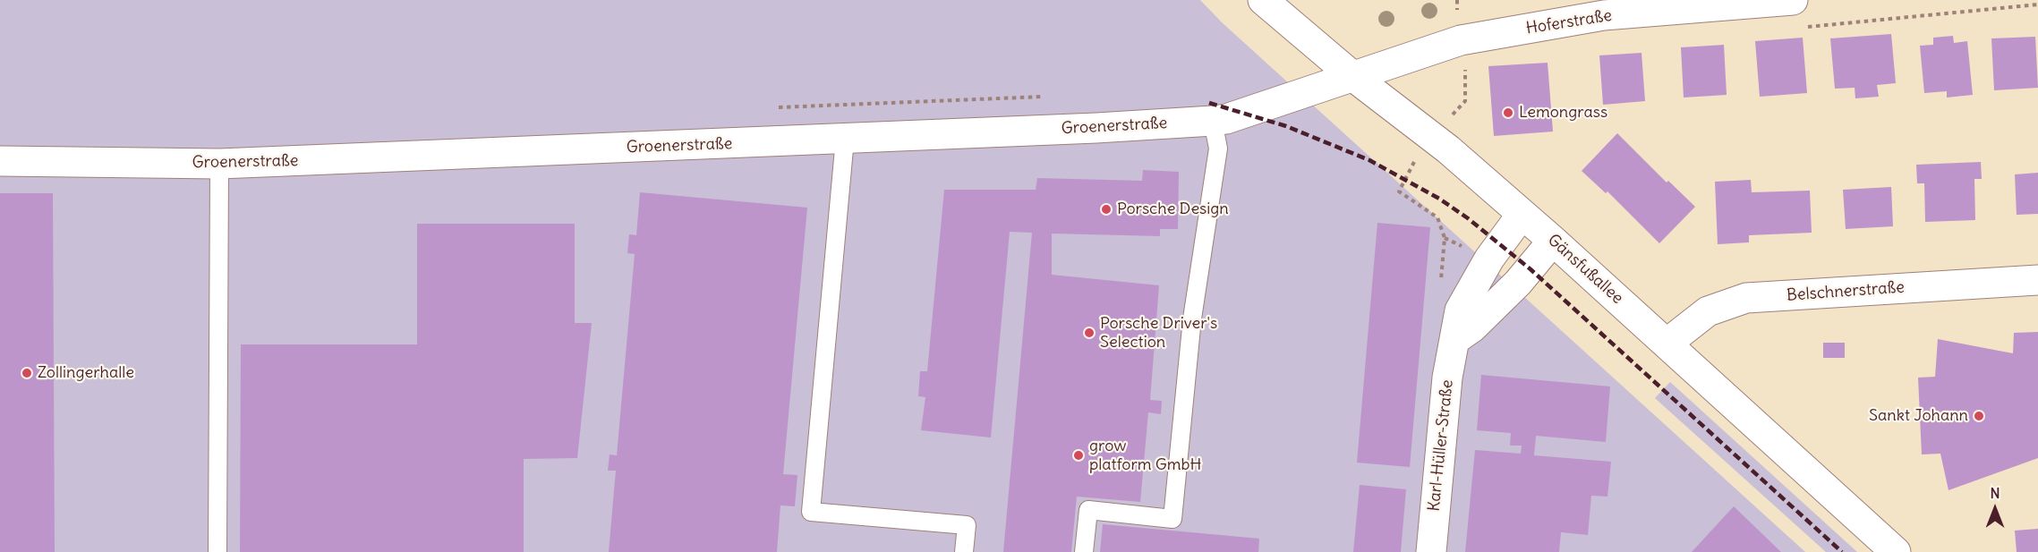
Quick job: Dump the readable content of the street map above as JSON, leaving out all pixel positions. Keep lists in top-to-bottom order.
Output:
{
  "streets": {
    "street": [
      "Hoferstraße",
      "Groenerstraße",
      "Gänsfußallee",
      "Belschnerstraße",
      "Karl-Hüller-Straße"
    ]
  },
  "crossings": [
    ["Hoferstraße", "Groenerstraße"],
    ["Hoferstraße", "Gänsfußallee"],
    ["Groenerstraße", "Gänsfußallee"],
    ["Gänsfußallee", "Belschnerstraße"],
    ["Gänsfußallee", "Karl-Hüller-Straße"]
  ],
  "places": [
    "Lemongrass",
    "Porsche Design",
    "Porsche Driver's Selection",
    "Zollingerhalle",
    "Sankt Johann",
    "grow platform GmbH"
  ],
  "north": "top"
}
